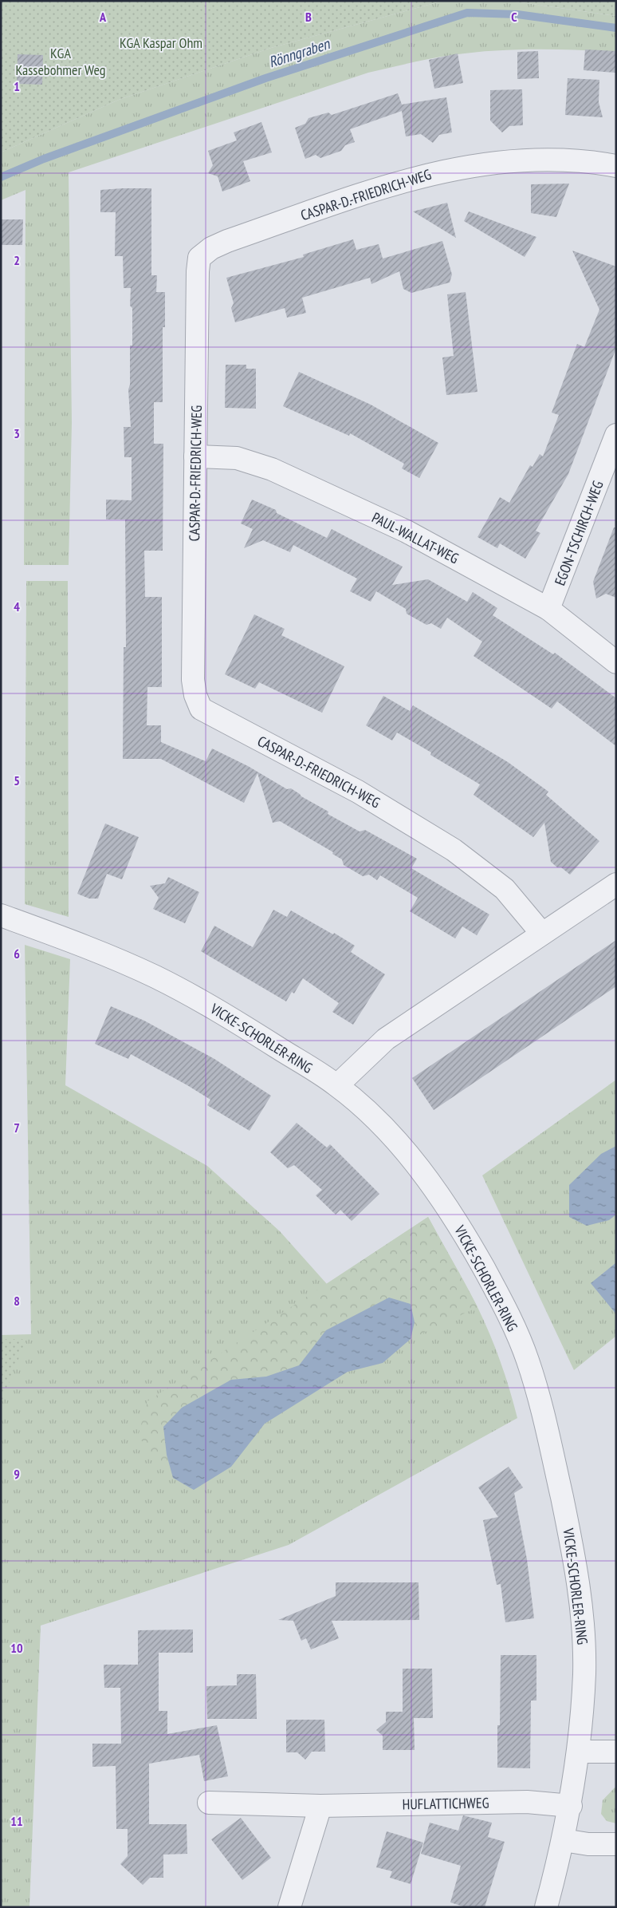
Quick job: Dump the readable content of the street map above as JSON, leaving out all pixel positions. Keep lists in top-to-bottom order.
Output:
{
  "streets": {
    "street": [
      "CASPAR-D.-FRIEDRICH-WEG",
      "EGON-TSCHIRCH-WEG",
      "PAUL-WALLAT-WEG",
      "VICKE-SCHORLER-RING",
      "HUFLATTICHWEG"
    ]
  },
  "crossings": [
    ["CASPAR-D.-FRIEDRICH-WEG", "PAUL-WALLAT-WEG"],
    ["EGON-TSCHIRCH-WEG", "PAUL-WALLAT-WEG"],
    ["VICKE-SCHORLER-RING", "HUFLATTICHWEG"]
  ],
  "water": ["Rönngraben"],
  "parks": ["KGA Kaspar Ohm", "KGA Kassebohmer Weg"],
  "grid": {
    "columns": ["A", "B", "C"],
    "rows": [
      "1",
      "2",
      "3",
      "4",
      "5",
      "6",
      "7",
      "8",
      "9",
      "10",
      "11"
    ]
  }
}
